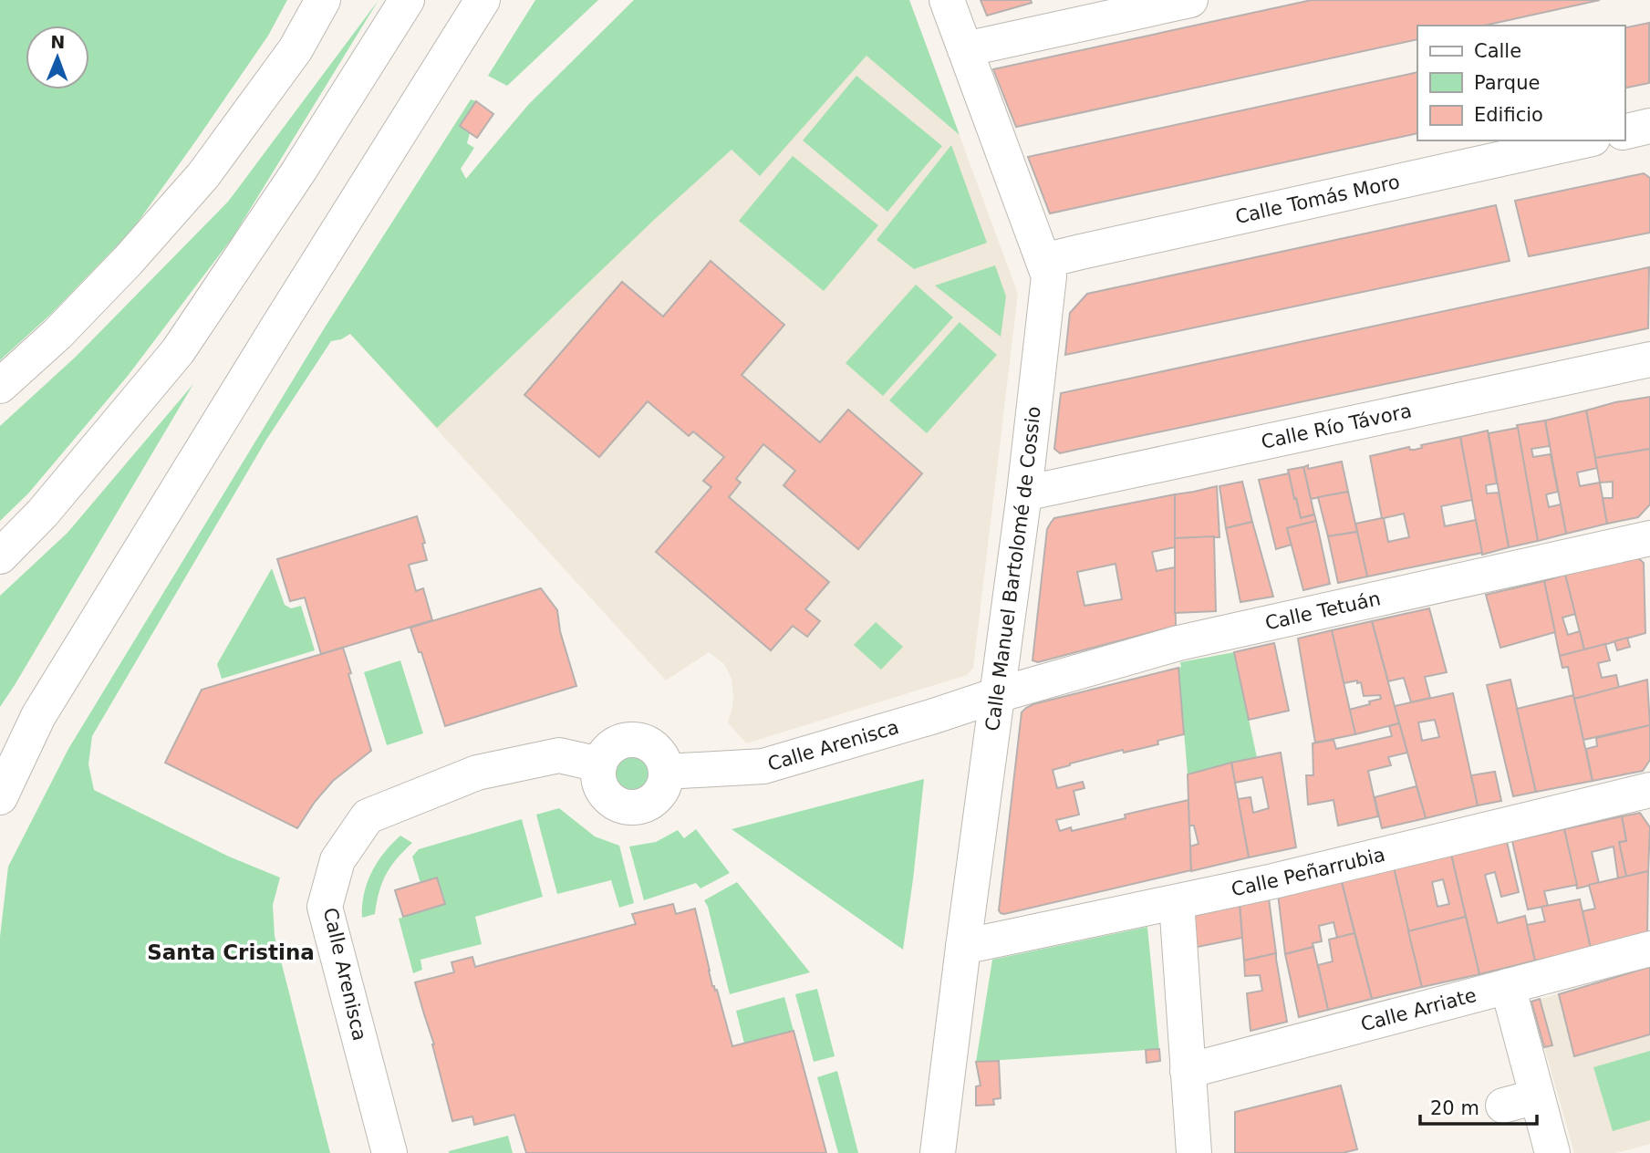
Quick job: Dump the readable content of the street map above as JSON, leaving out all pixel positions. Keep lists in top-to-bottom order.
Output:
{
  "streets": {
    "main road": [
      "Calle Tomás Moro",
      "Calle Río Távora",
      "Calle Manuel Bartolomé de Cossio",
      "Calle Tetuán",
      "Calle Arenisca",
      "Calle Peñarrubia",
      "Calle Arriate"
    ]
  },
  "crossings": [
    ["Calle Tomás Moro", "Calle Manuel Bartolomé de Cossio"],
    ["Calle Río Távora", "Calle Manuel Bartolomé de Cossio"],
    ["Calle Manuel Bartolomé de Cossio", "Calle Tetuán"],
    ["Calle Manuel Bartolomé de Cossio", "Calle Arenisca"],
    ["Calle Manuel Bartolomé de Cossio", "Calle Peñarrubia"],
    ["Calle Tetuán", "Calle Arenisca"]
  ],
  "districts": ["Santa Cristina"],
  "legend": ["Calle", "Parque", "Edificio"],
  "scale_bar": "20 m",
  "north": "top"
}
